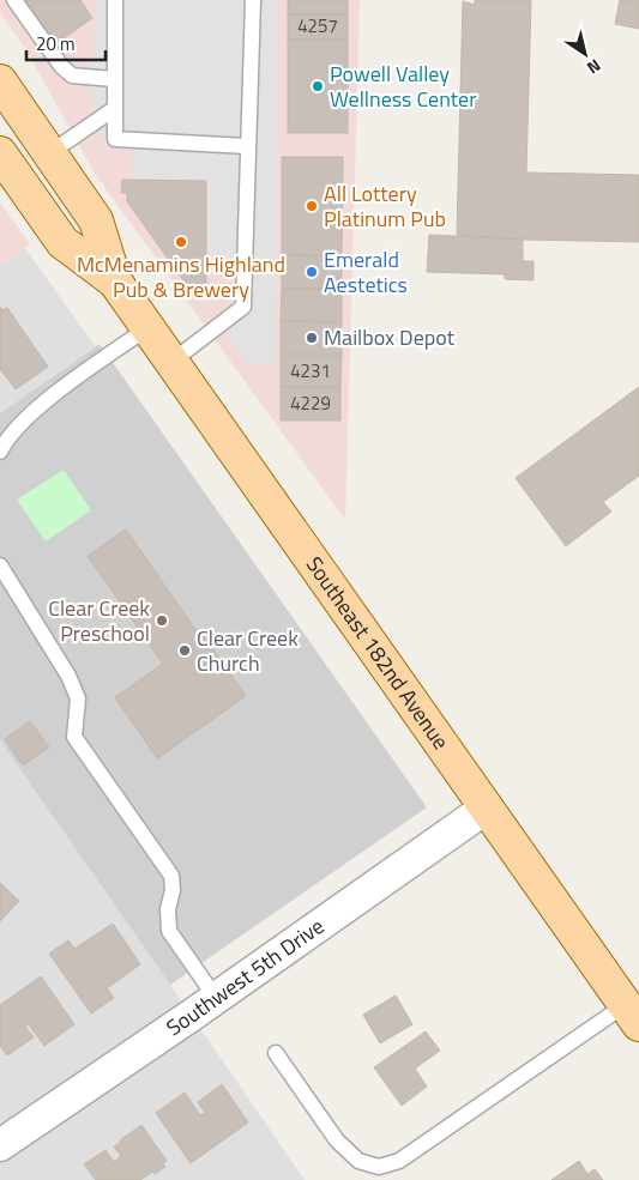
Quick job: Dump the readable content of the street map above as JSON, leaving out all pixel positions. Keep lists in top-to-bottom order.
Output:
{
  "streets": {
    "main road": ["Southeast 182nd Avenue"],
    "street": ["Southwest 5th Drive"]
  },
  "crossings": [
    ["Southeast 182nd Avenue", "Southwest 5th Drive"]
  ],
  "places": [
    "Powell Valley Wellness Center",
    "All Lottery Platinum Pub",
    "McMenamins Highland Pub & Brewery",
    "Emerald Aestetics",
    "Mailbox Depot",
    "Clear Creek Preschool",
    "Clear Creek Church"
  ],
  "house_numbers": ["4257", "4231", "4229"],
  "scale_bar": "20 m",
  "north": "bottom right"
}
